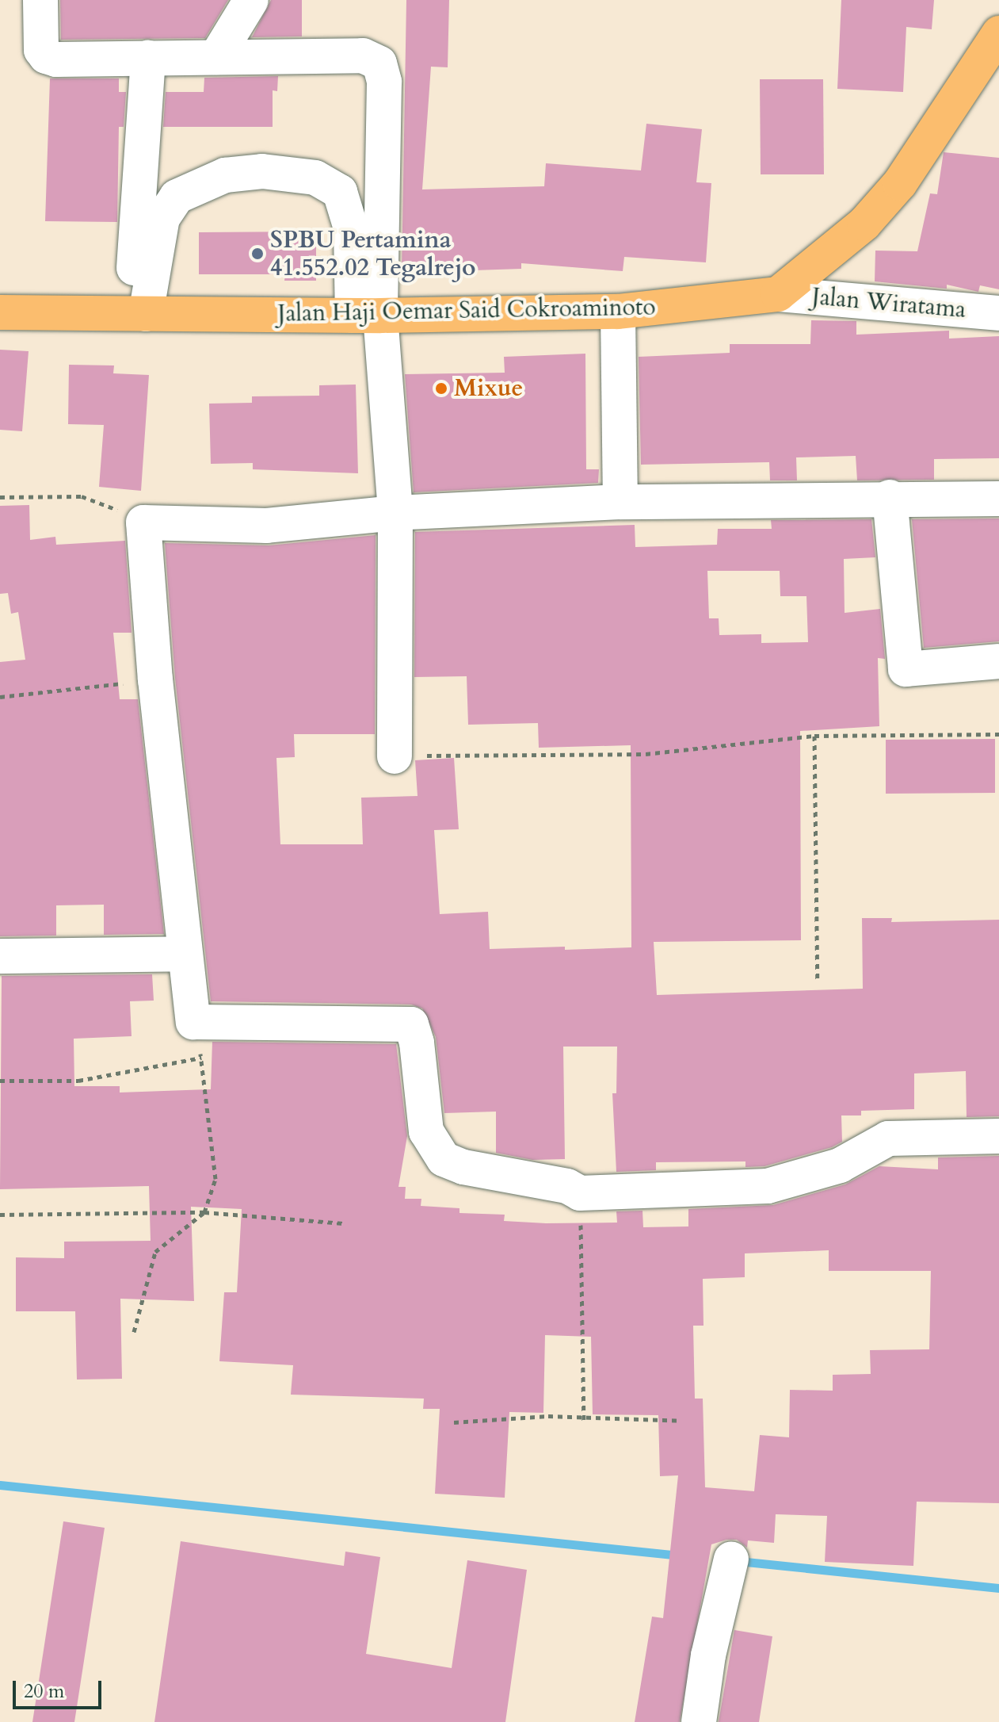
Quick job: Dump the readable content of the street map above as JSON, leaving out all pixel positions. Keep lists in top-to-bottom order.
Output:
{
  "streets": {
    "main road": ["Jalan Haji Oemar Said Cokroaminoto"],
    "street": ["Jalan Wiratama"]
  },
  "crossings": [
    ["Jalan Wiratama", "Jalan Haji Oemar Said Cokroaminoto"]
  ],
  "places": ["SPBU Pertamina 41.552.02 Tegalrejo", "Mixue"],
  "scale_bar": "20 m"
}
